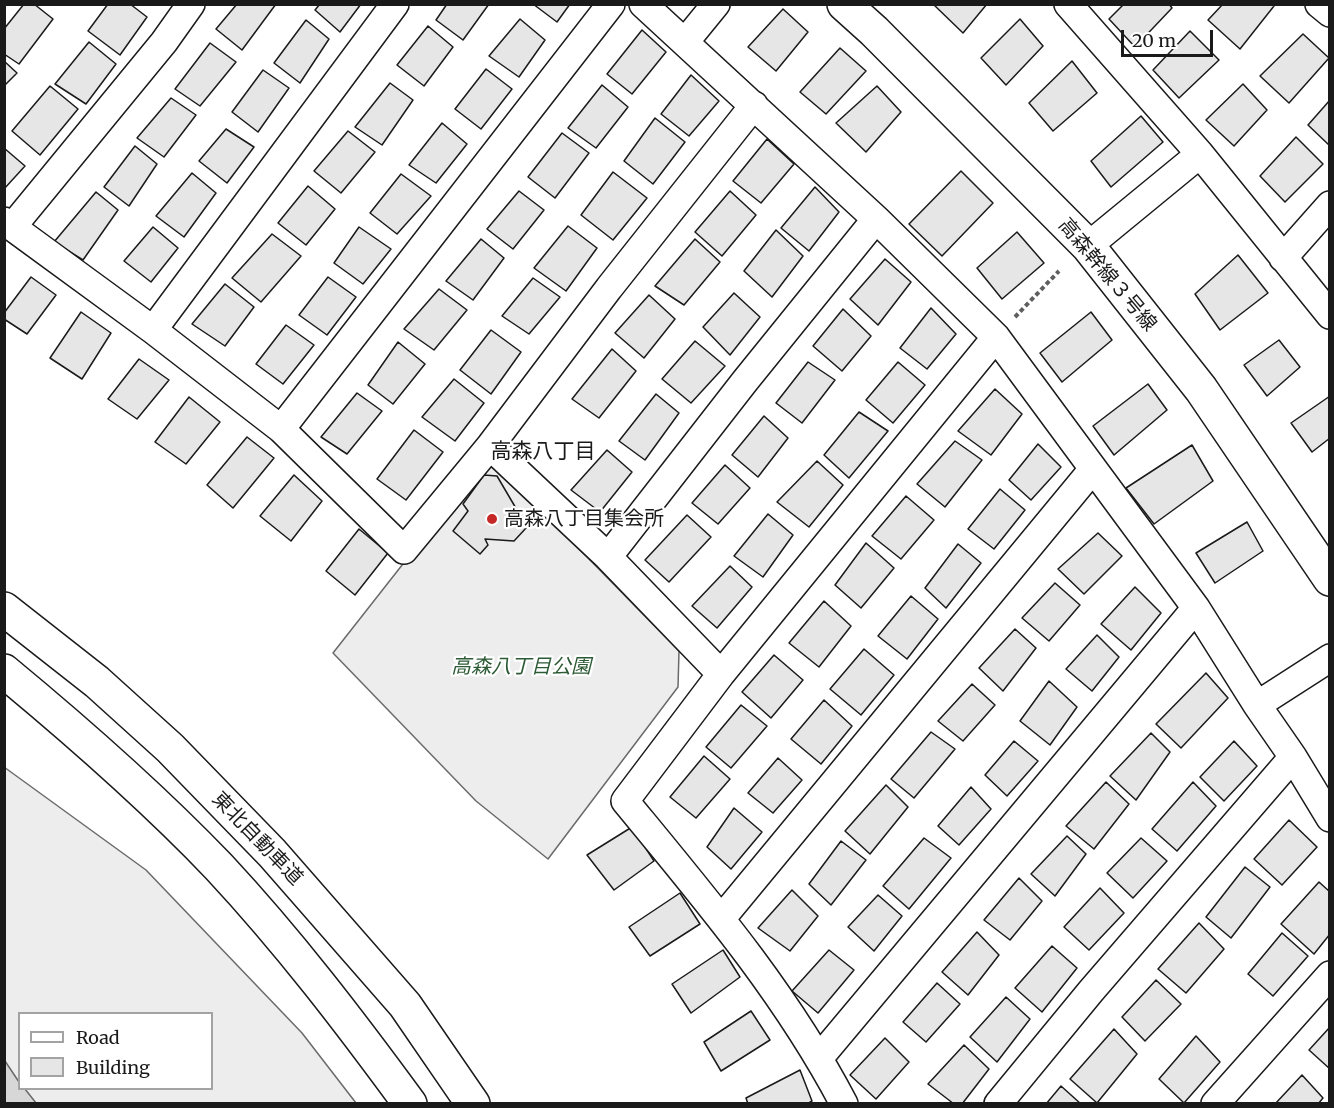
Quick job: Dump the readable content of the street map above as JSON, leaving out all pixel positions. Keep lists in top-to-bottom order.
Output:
{
  "streets": {
    "main road": ["高森幹線３号線", "東北自動車道"]
  },
  "districts": ["高森八丁目"],
  "parks": ["高森八丁目公園"],
  "places": ["高森八丁目集会所"],
  "legend": ["Road", "Building"],
  "scale_bar": "20 m"
}
